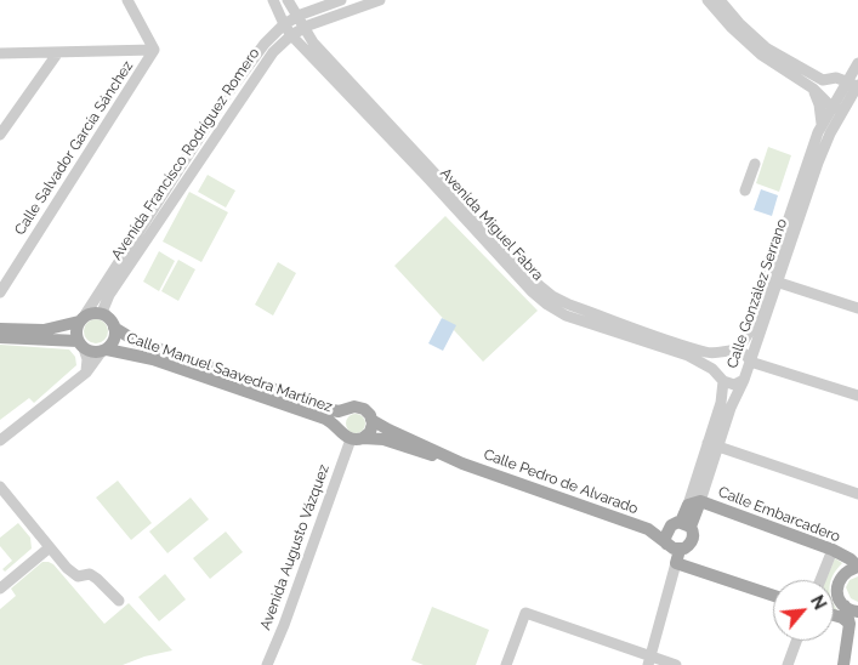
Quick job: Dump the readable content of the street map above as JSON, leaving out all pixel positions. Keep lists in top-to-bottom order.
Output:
{
  "streets": {
    "main road": ["Calle Manuel Saavedra Martínez", "Calle Pedro de Alvarado", "Calle Embarcadero"],
    "street": [
      "Calle Salvador García Sánchez",
      "Avenida Francisco Rodríguez Romero",
      "Avenida Miguel Fabra",
      "Calle González Serrano",
      "Avenida Augusto Vázquez"
    ]
  },
  "crossings": [
    ["Avenida Francisco Rodríguez Romero", "Avenida Miguel Fabra"],
    ["Avenida Francisco Rodríguez Romero", "Calle Manuel Saavedra Martínez"],
    ["Avenida Miguel Fabra", "Calle González Serrano"],
    ["Calle González Serrano", "Calle Embarcadero"],
    ["Calle Manuel Saavedra Martínez", "Calle Pedro de Alvarado"],
    ["Calle Manuel Saavedra Martínez", "Avenida Augusto Vázquez"],
    ["Calle Pedro de Alvarado", "Avenida Augusto Vázquez"]
  ],
  "north": "top right"
}
